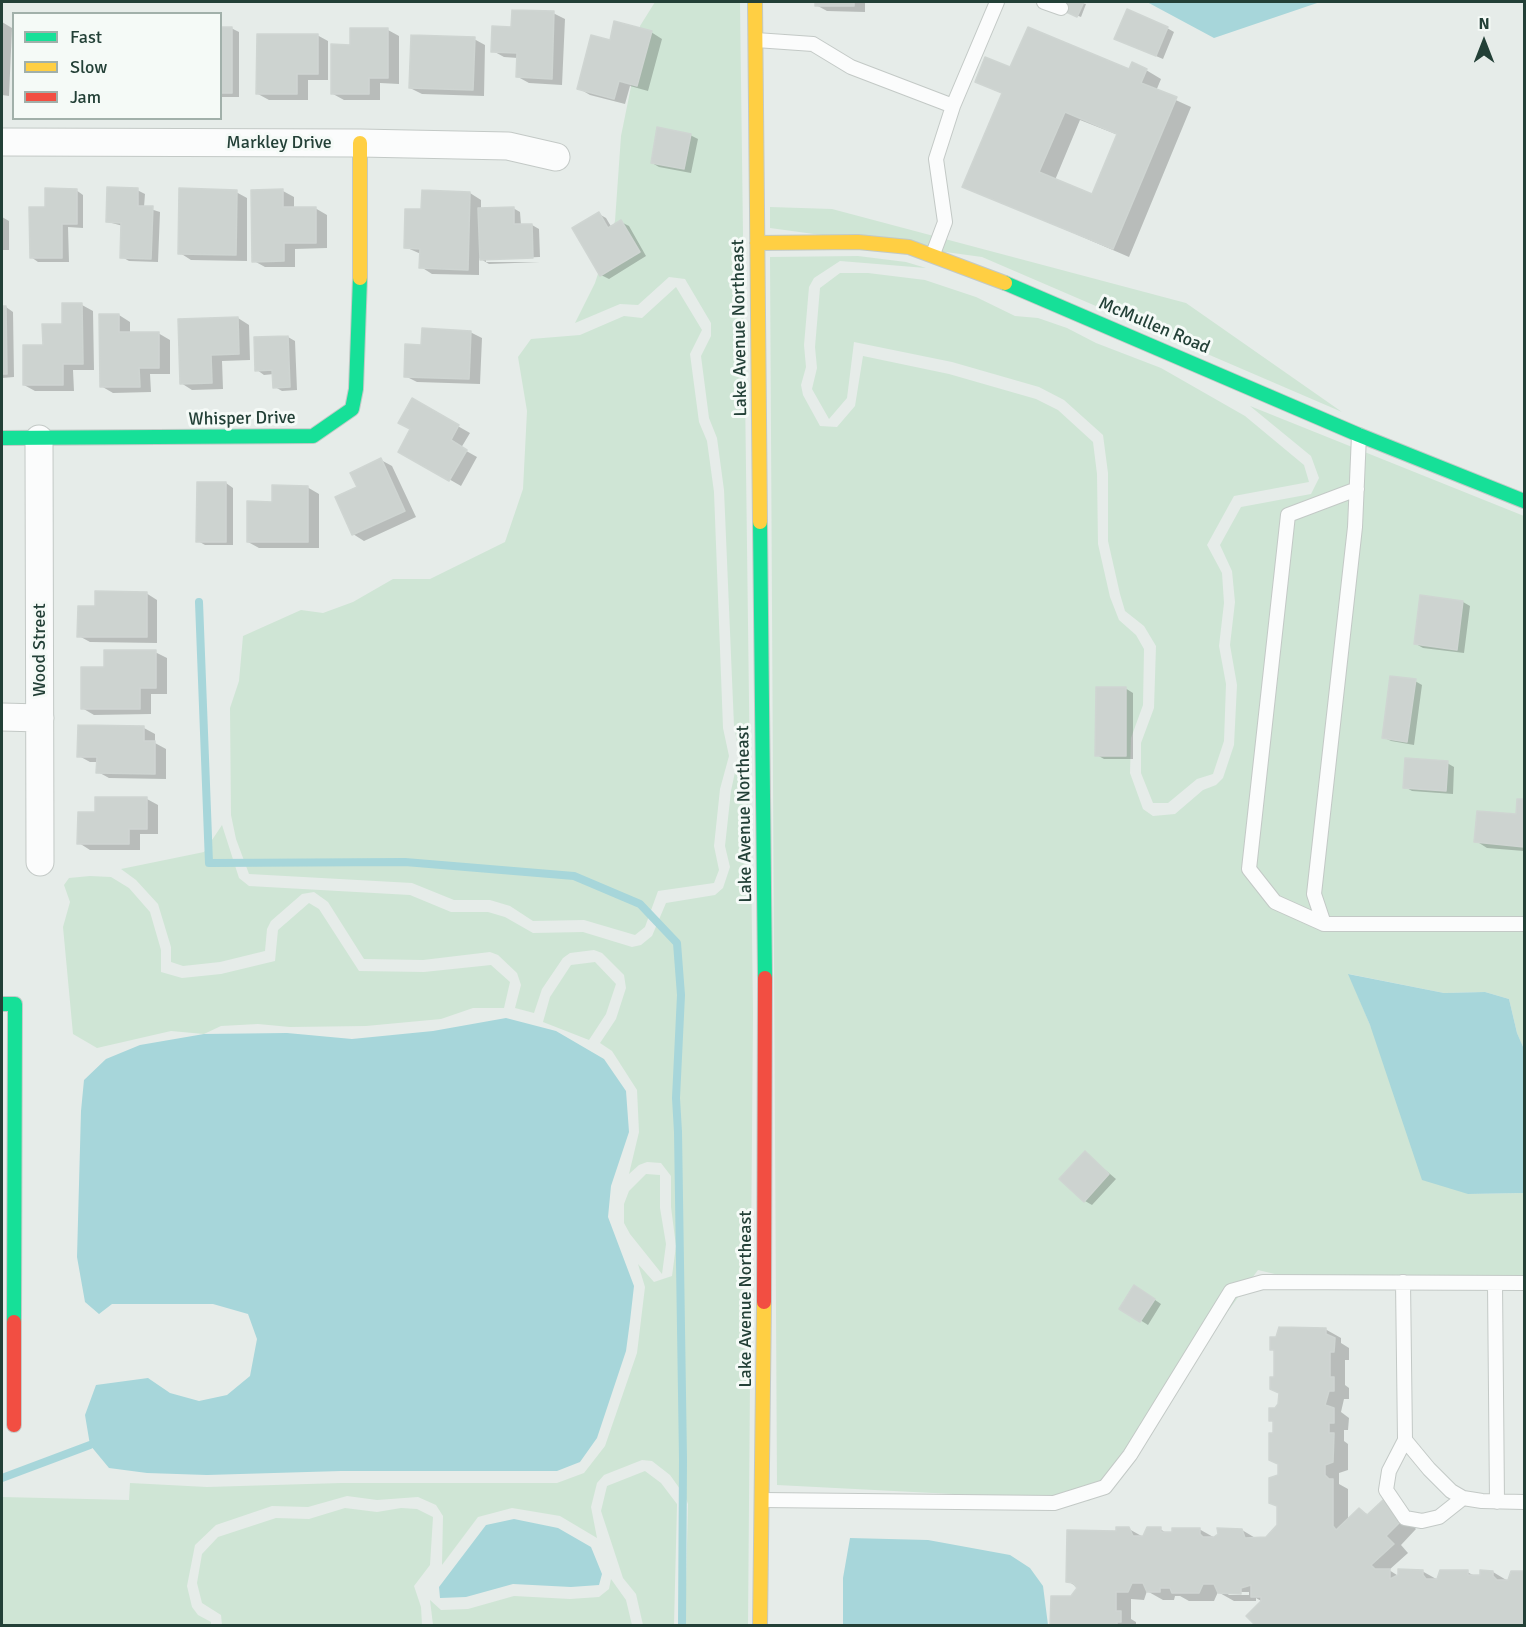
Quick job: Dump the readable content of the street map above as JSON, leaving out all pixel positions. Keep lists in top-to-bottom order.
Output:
{
  "streets": {
    "street": [
      "Markley Drive",
      "McMullen Road",
      "Lake Avenue Northeast",
      "Whisper Drive",
      "Wood Street"
    ]
  },
  "crossings": [
    ["Markley Drive", "Whisper Drive"],
    ["McMullen Road", "Lake Avenue Northeast"],
    ["Whisper Drive", "Wood Street"]
  ],
  "legend": ["Fast", "Slow", "Jam"],
  "north": "top"
}
